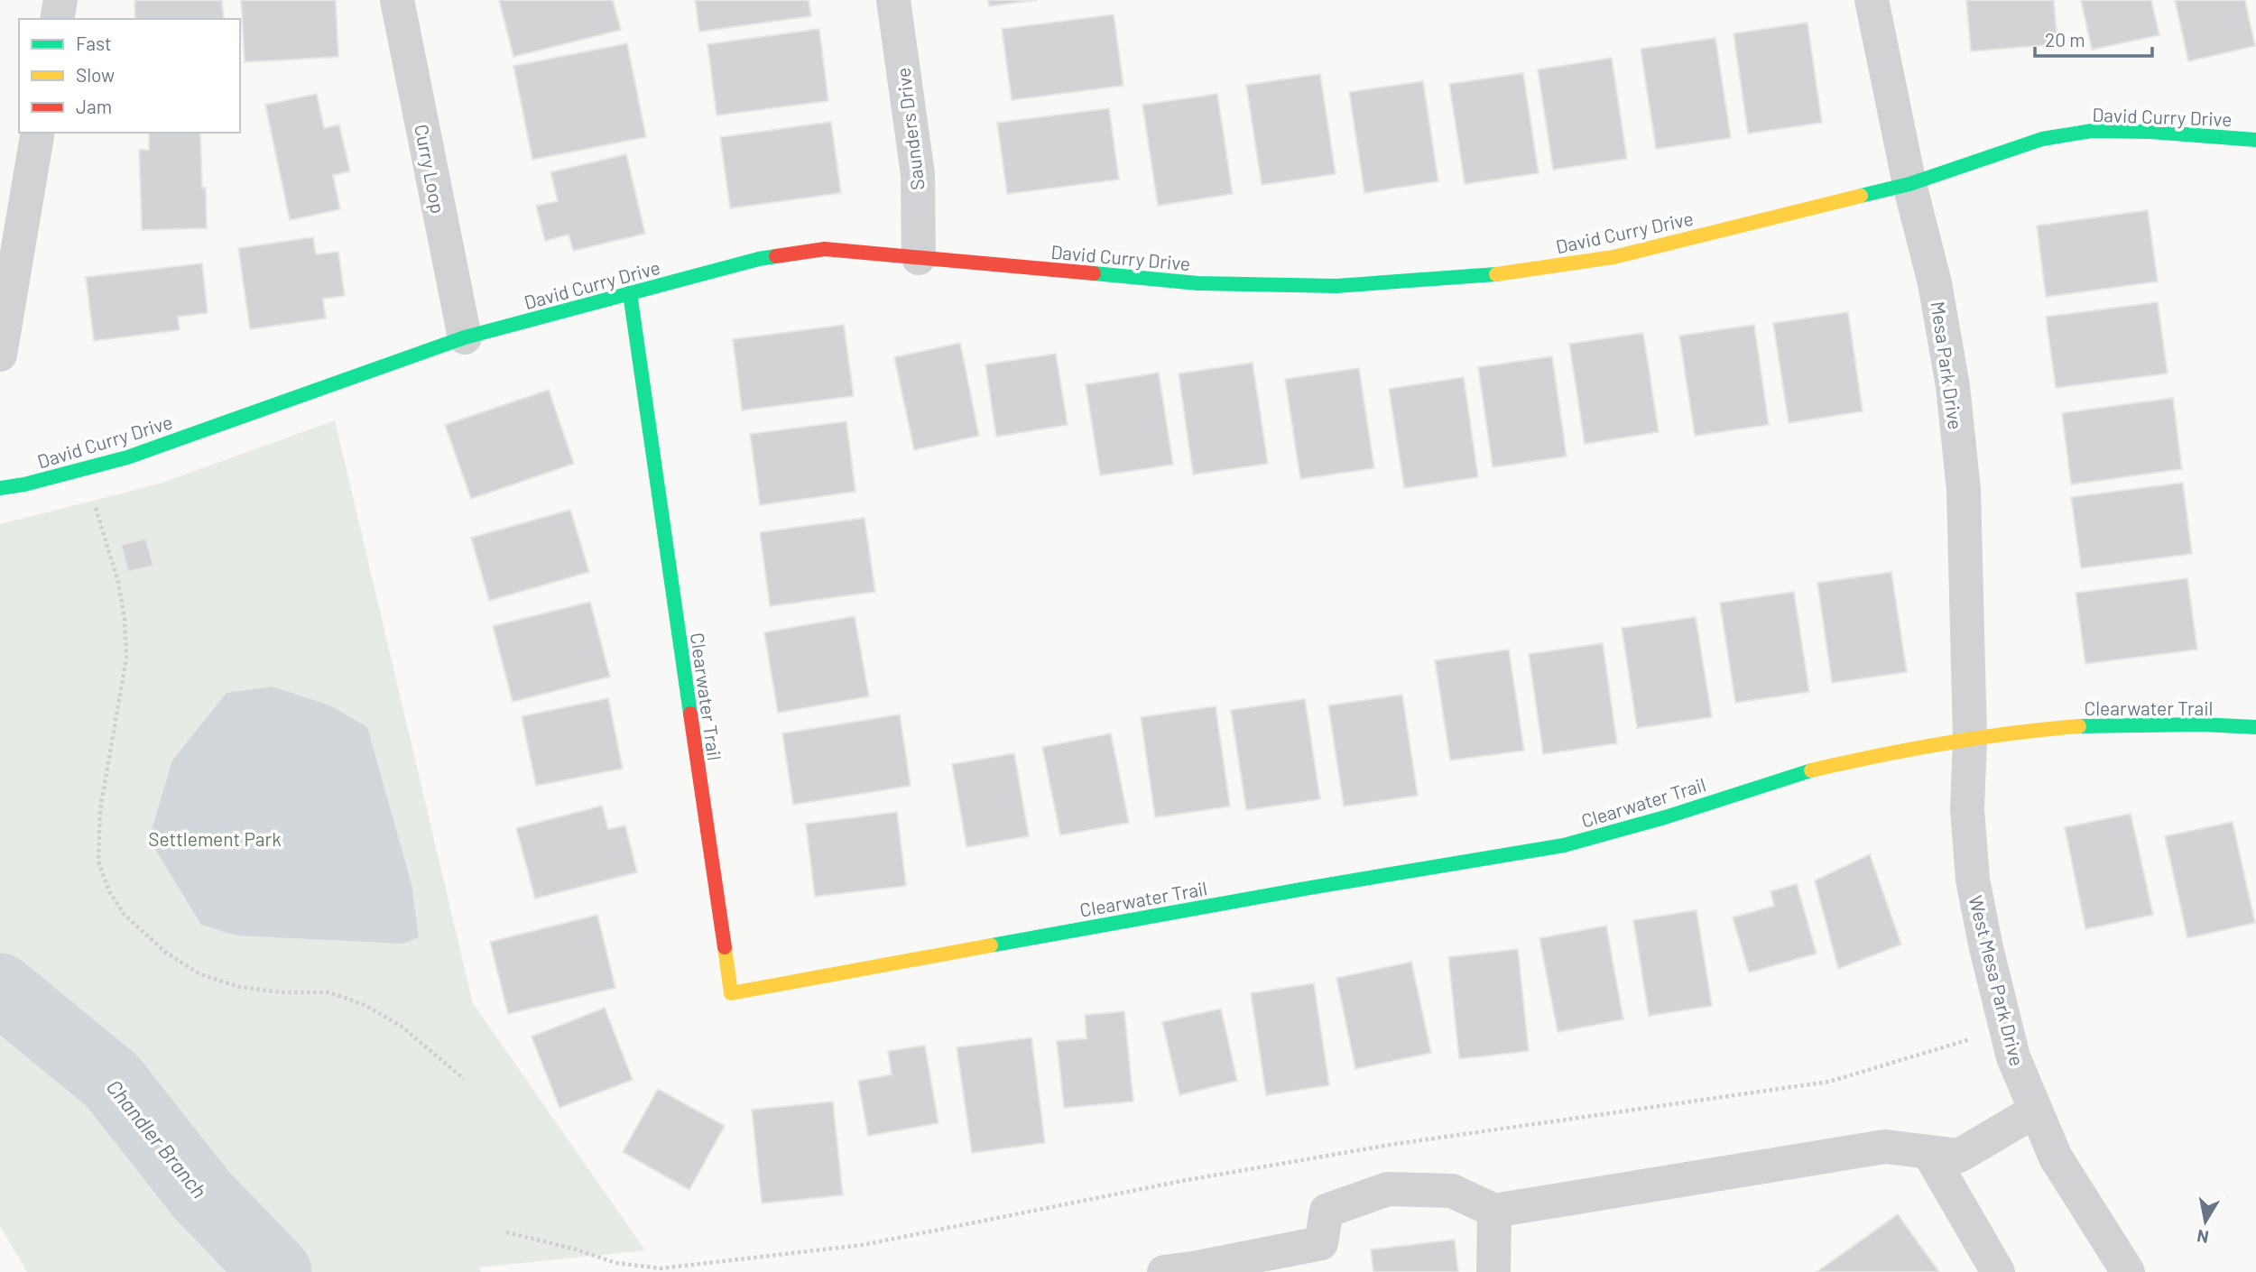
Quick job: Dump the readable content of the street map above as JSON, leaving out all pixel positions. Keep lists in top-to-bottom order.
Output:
{
  "streets": {
    "street": [
      "David Curry Drive",
      "Saunders Drive",
      "Curry Loop",
      "Mesa Park Drive",
      "Clearwater Trail",
      "West Mesa Park Drive"
    ]
  },
  "crossings": [
    ["David Curry Drive", "Saunders Drive"],
    ["David Curry Drive", "Curry Loop"],
    ["David Curry Drive", "Mesa Park Drive"],
    ["David Curry Drive", "Clearwater Trail"],
    ["Mesa Park Drive", "Clearwater Trail"],
    ["Mesa Park Drive", "West Mesa Park Drive"],
    ["Clearwater Trail", "West Mesa Park Drive"]
  ],
  "water": ["Chandler Branch"],
  "parks": ["Settlement Park"],
  "legend": ["Fast", "Slow", "Jam"],
  "scale_bar": "20 m",
  "north": "bottom"
}
